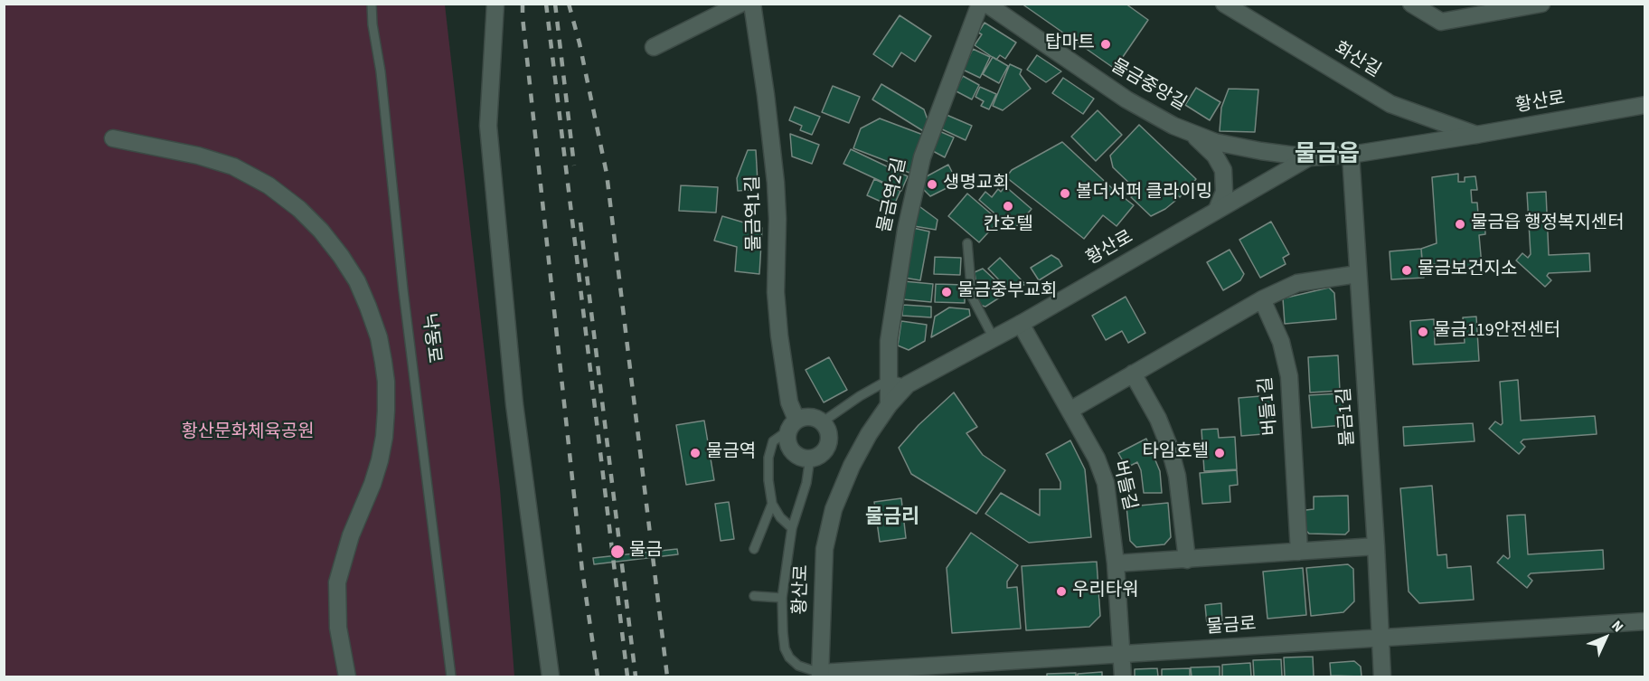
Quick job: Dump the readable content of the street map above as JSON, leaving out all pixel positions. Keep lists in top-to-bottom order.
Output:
{
  "streets": {
    "street": [
      "화산길",
      "물금중앙길",
      "황산로",
      "물금역2길",
      "물금역1길",
      "버들1길",
      "물금1길",
      "버들길",
      "물금로"
    ],
    "lane": ["낙동로"]
  },
  "crossings": [
    ["화산길", "황산로"],
    ["물금중앙길", "황산로"],
    ["황산로", "물금역2길"],
    ["황산로", "물금1길"],
    ["황산로", "버들길"],
    ["황산로", "물금로"],
    ["물금1길", "물금로"],
    ["버들길", "물금로"]
  ],
  "districts": ["물금읍", "물금리"],
  "parks": ["황산문화체육공원"],
  "places": [
    "탑마트",
    "생명교회",
    "볼더서퍼 클라이밍",
    "칸호텔",
    "물금읍 행정복지센터",
    "물금보건지소",
    "물금중부교회",
    "물금119안전센터",
    "물금역",
    "타임호텔",
    "물금",
    "우리타워"
  ],
  "north": "top right"
}
